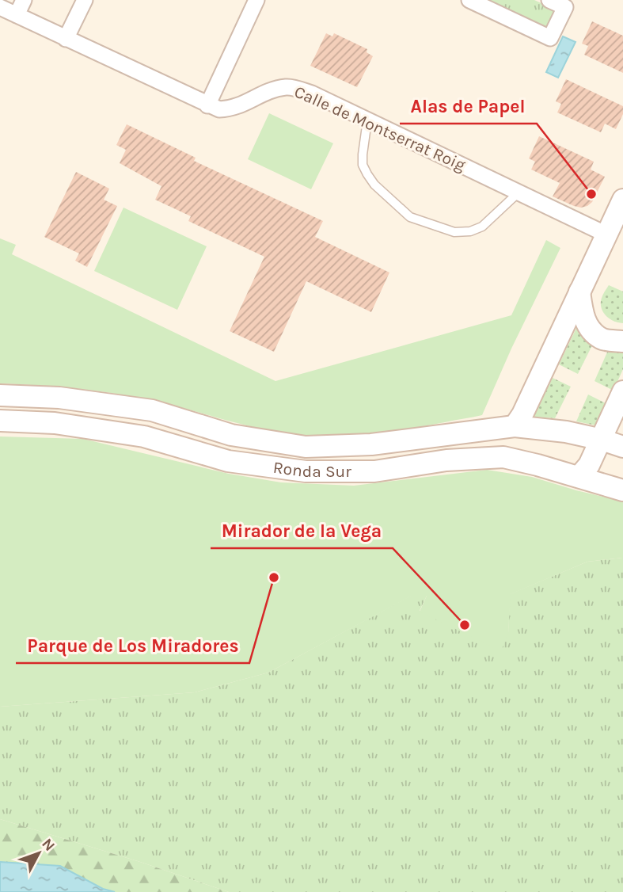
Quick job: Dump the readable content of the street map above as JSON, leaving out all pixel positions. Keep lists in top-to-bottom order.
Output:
{
  "streets": {
    "main road": ["Ronda Sur"],
    "street": ["Calle de Montserrat Roig"]
  },
  "places": ["Alas de Papel", "Parque de Los Miradores", "Mirador de la Vega"],
  "north": "top right"
}
